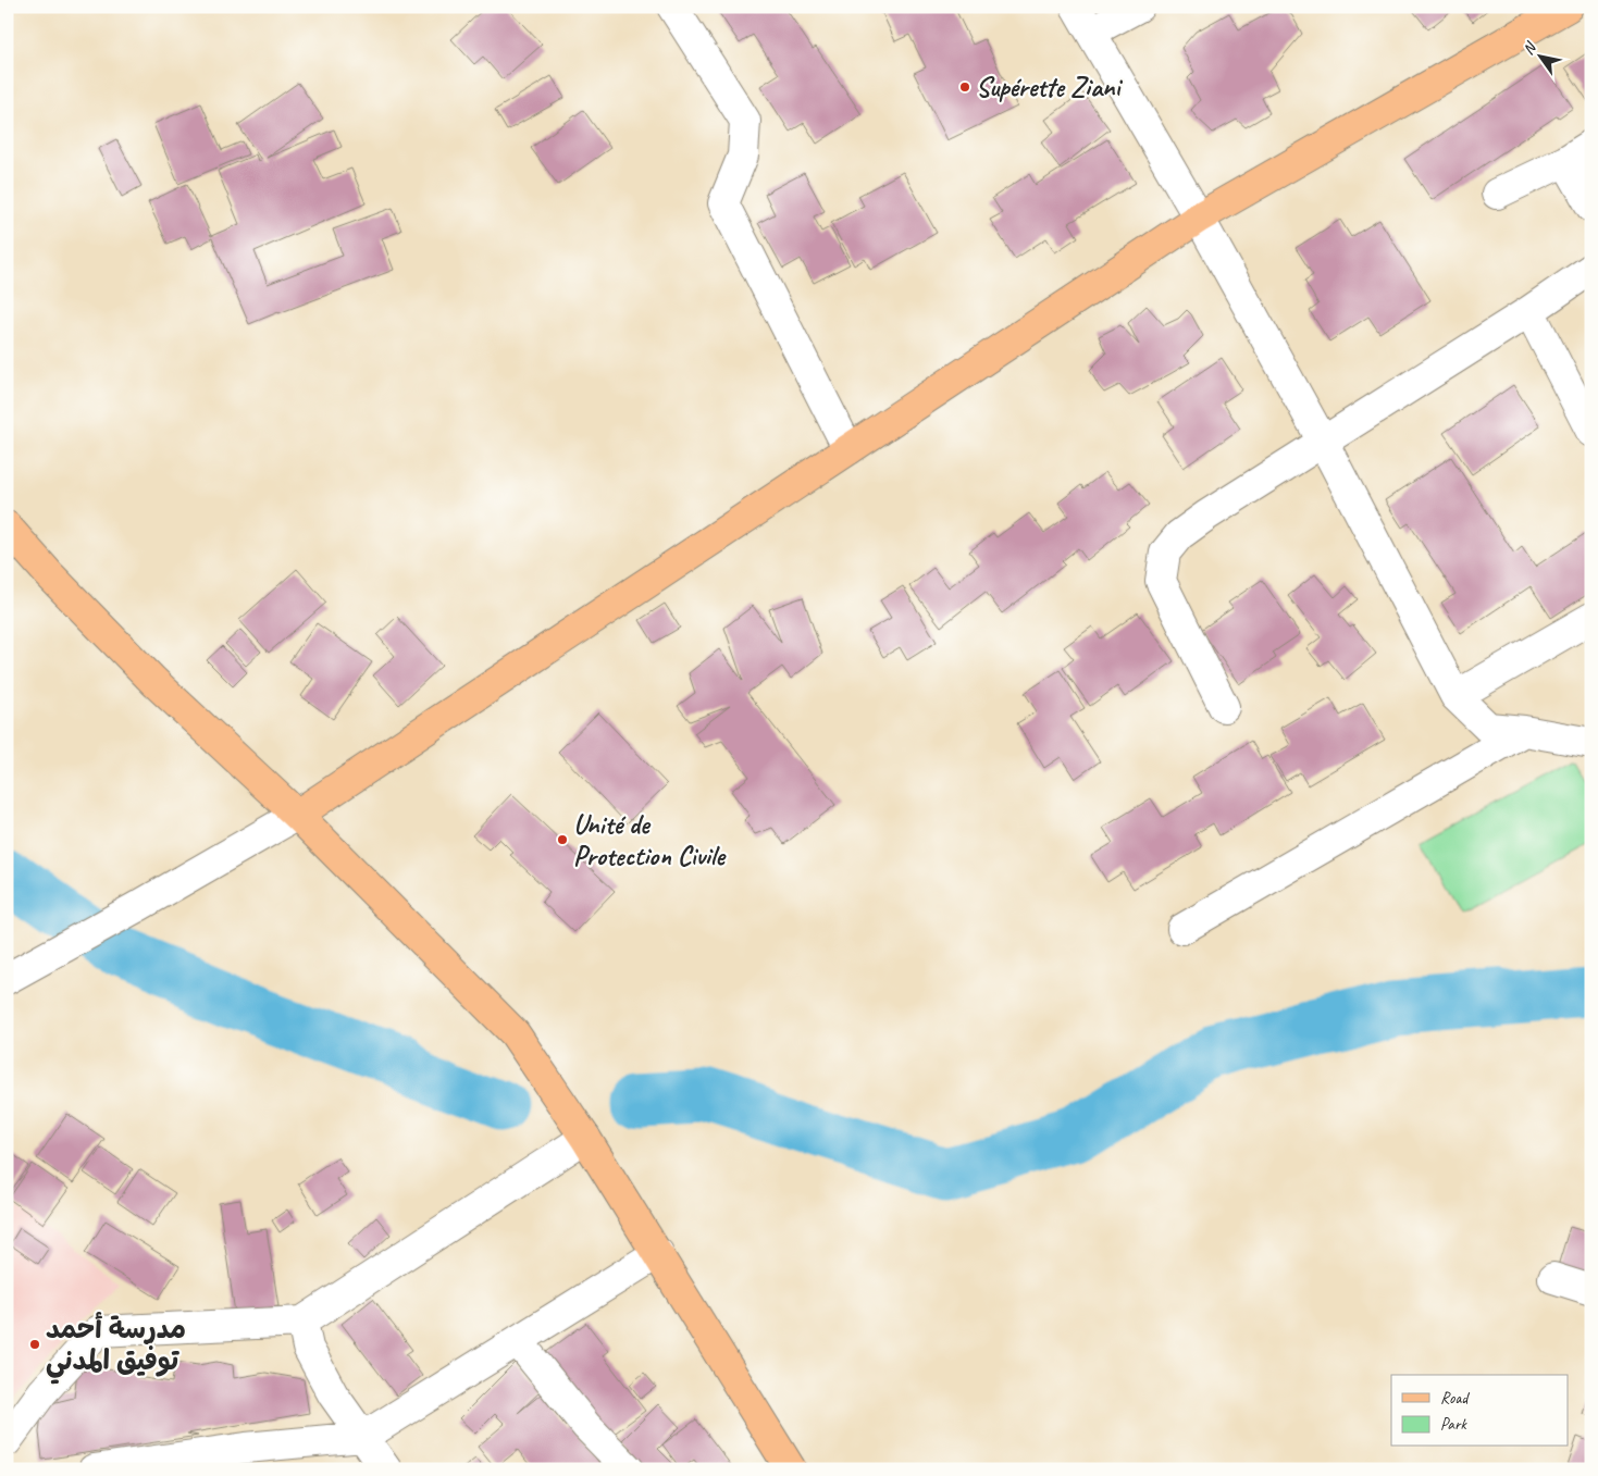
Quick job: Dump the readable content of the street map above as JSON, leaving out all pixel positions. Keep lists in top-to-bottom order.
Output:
{
  "places": ["Supérette Ziani", "Unité de Protection Civile", "مدرسة أحمد توفيق المدني"],
  "legend": ["Road", "Park"],
  "north": "top left"
}
